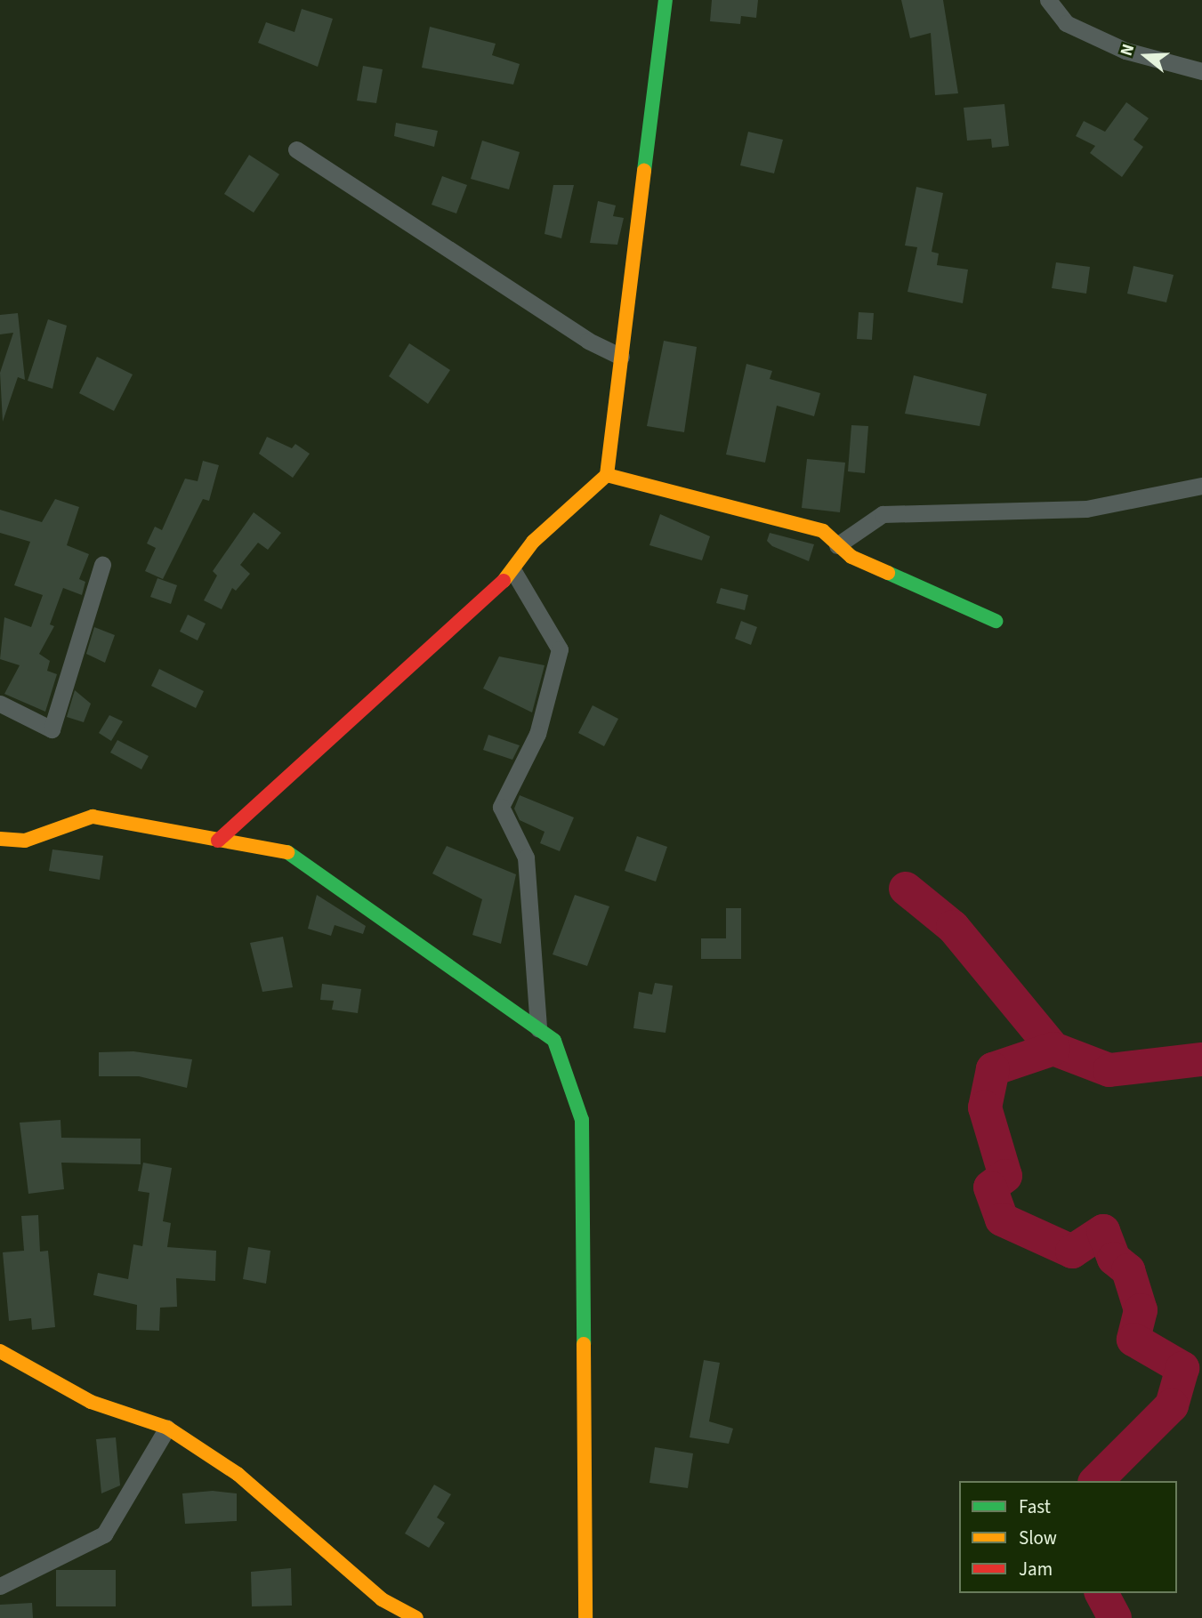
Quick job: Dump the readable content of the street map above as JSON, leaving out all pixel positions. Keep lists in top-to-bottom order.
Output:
{
  "legend": ["Fast", "Slow", "Jam"],
  "north": "left"
}
